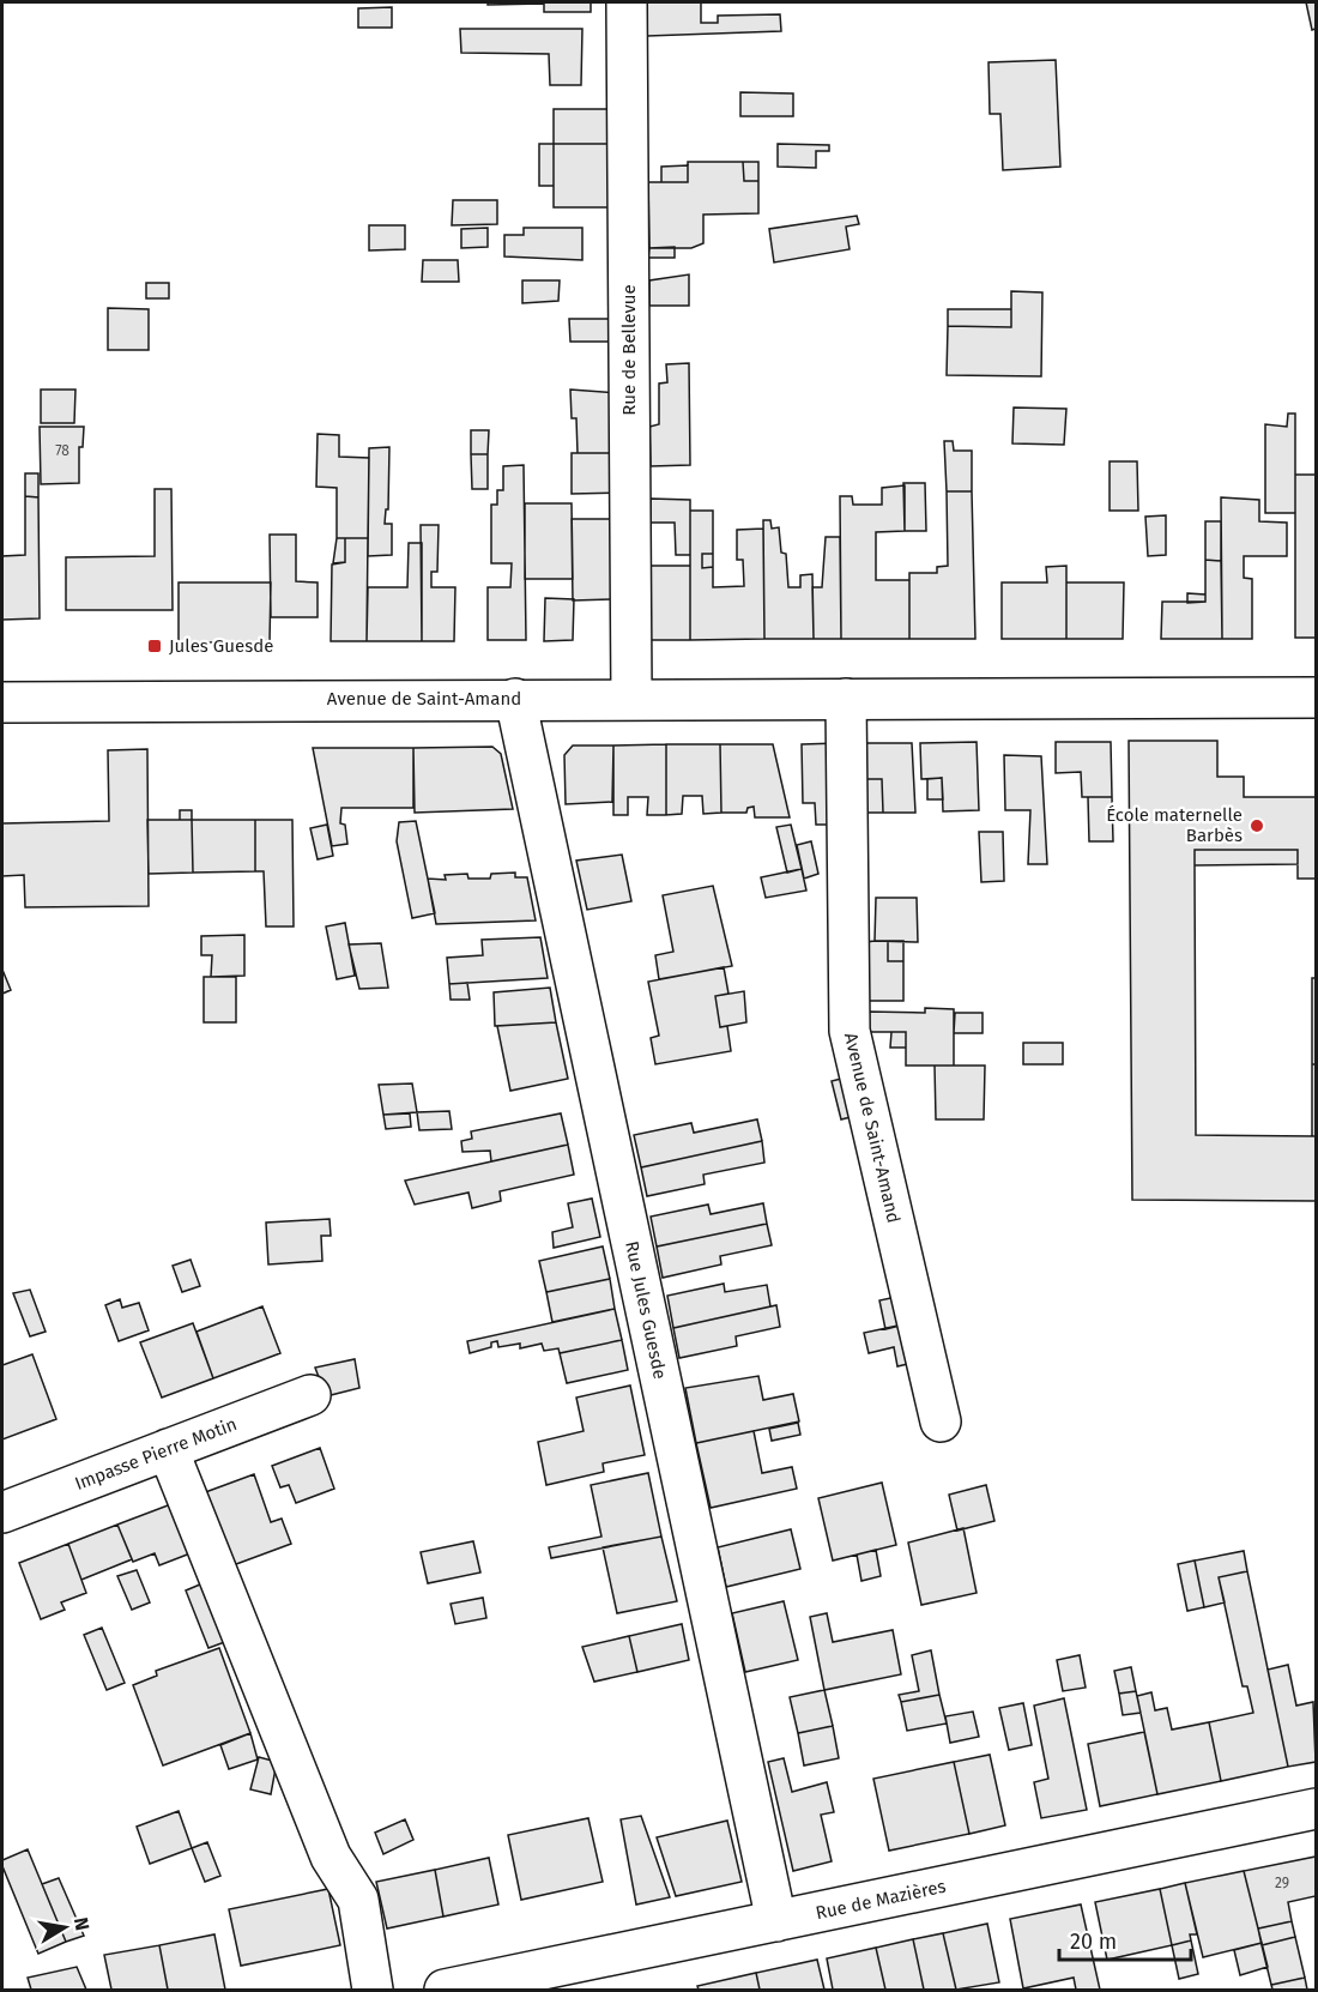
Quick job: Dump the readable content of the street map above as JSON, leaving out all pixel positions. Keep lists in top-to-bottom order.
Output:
{
  "streets": {
    "street": [
      "Rue de Bellevue",
      "Avenue de Saint-Amand",
      "Rue Jules Guesde",
      "Impasse Pierre Motin",
      "Rue de Mazières"
    ]
  },
  "crossings": [
    ["Rue de Bellevue", "Avenue de Saint-Amand"],
    ["Avenue de Saint-Amand", "Rue Jules Guesde"],
    ["Rue Jules Guesde", "Rue de Mazières"]
  ],
  "places": {
    "transit": ["Jules Guesde"],
    "other": ["École maternelle Barbès"]
  },
  "house_numbers": ["78", "29"],
  "scale_bar": "20 m",
  "north": "right"
}
